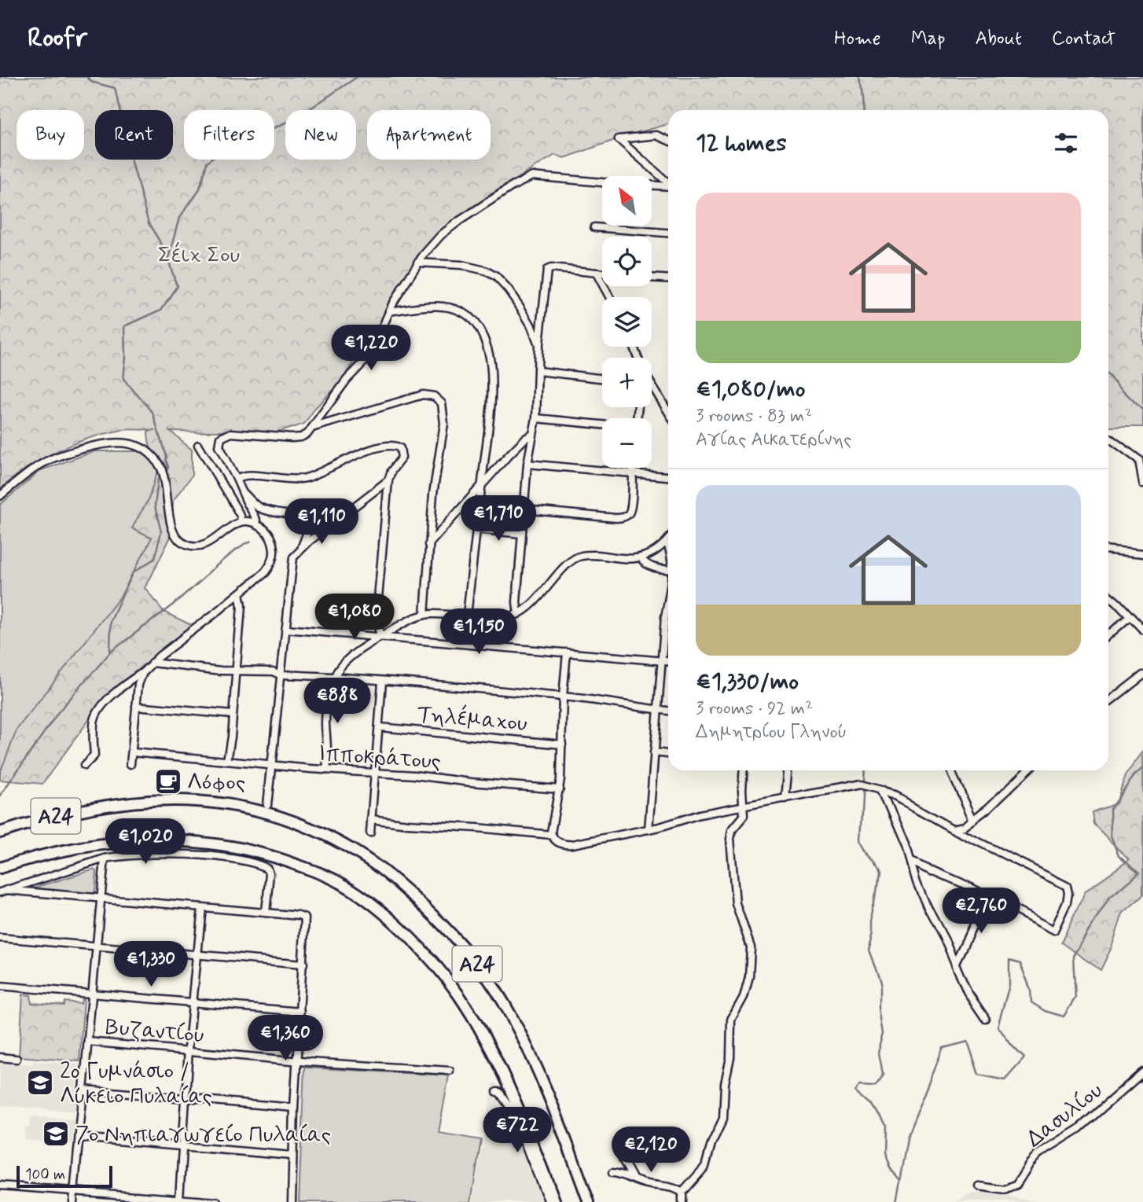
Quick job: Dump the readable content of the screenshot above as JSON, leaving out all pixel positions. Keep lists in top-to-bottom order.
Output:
{
  "streets": {
    "highway": ["Α24"],
    "street": [
      "Τηλέμαχου",
      "Ιπποκράτους",
      "Βυζαντίου",
      "Δασυλίου"
    ]
  },
  "parks": ["Σέιχ Σου"],
  "places": {
    "cafe": ["Λόφος"],
    "school or university": ["2o Γυμνάσιο / Λύκειο Πυλαίας", "7ο Νηπιαγωγείο Πυλαίας"]
  },
  "scale_bar": "100 m",
  "north": "top left",
  "page": {
    "header": "Roofr",
    "nav": [
      "Home",
      "Map",
      "About",
      "Contact"
    ],
    "chip": [
      "Buy",
      "Rent",
      "Filters",
      "New",
      "Apartment"
    ],
    "heading": "12 homes",
    "map_buttons": ["+", "−"],
    "list": [
      {
        "name": "€1,080/mo",
        "note": "3 rooms · 83 m² · Αγίας Αικατερίνης"
      },
      {
        "name": "€1,330/mo",
        "note": "3 rooms · 92 m² · Δημητρίου Γληνού"
      }
    ],
    "price": [
      "€1,220",
      "€1,710",
      "€1,110",
      "€1,080",
      "€1,150",
      "€888",
      "€1,020",
      "€2,760",
      "€1,330",
      "€1,360",
      "€722",
      "€2,120"
    ],
    "scale": "100 m"
  }
}
